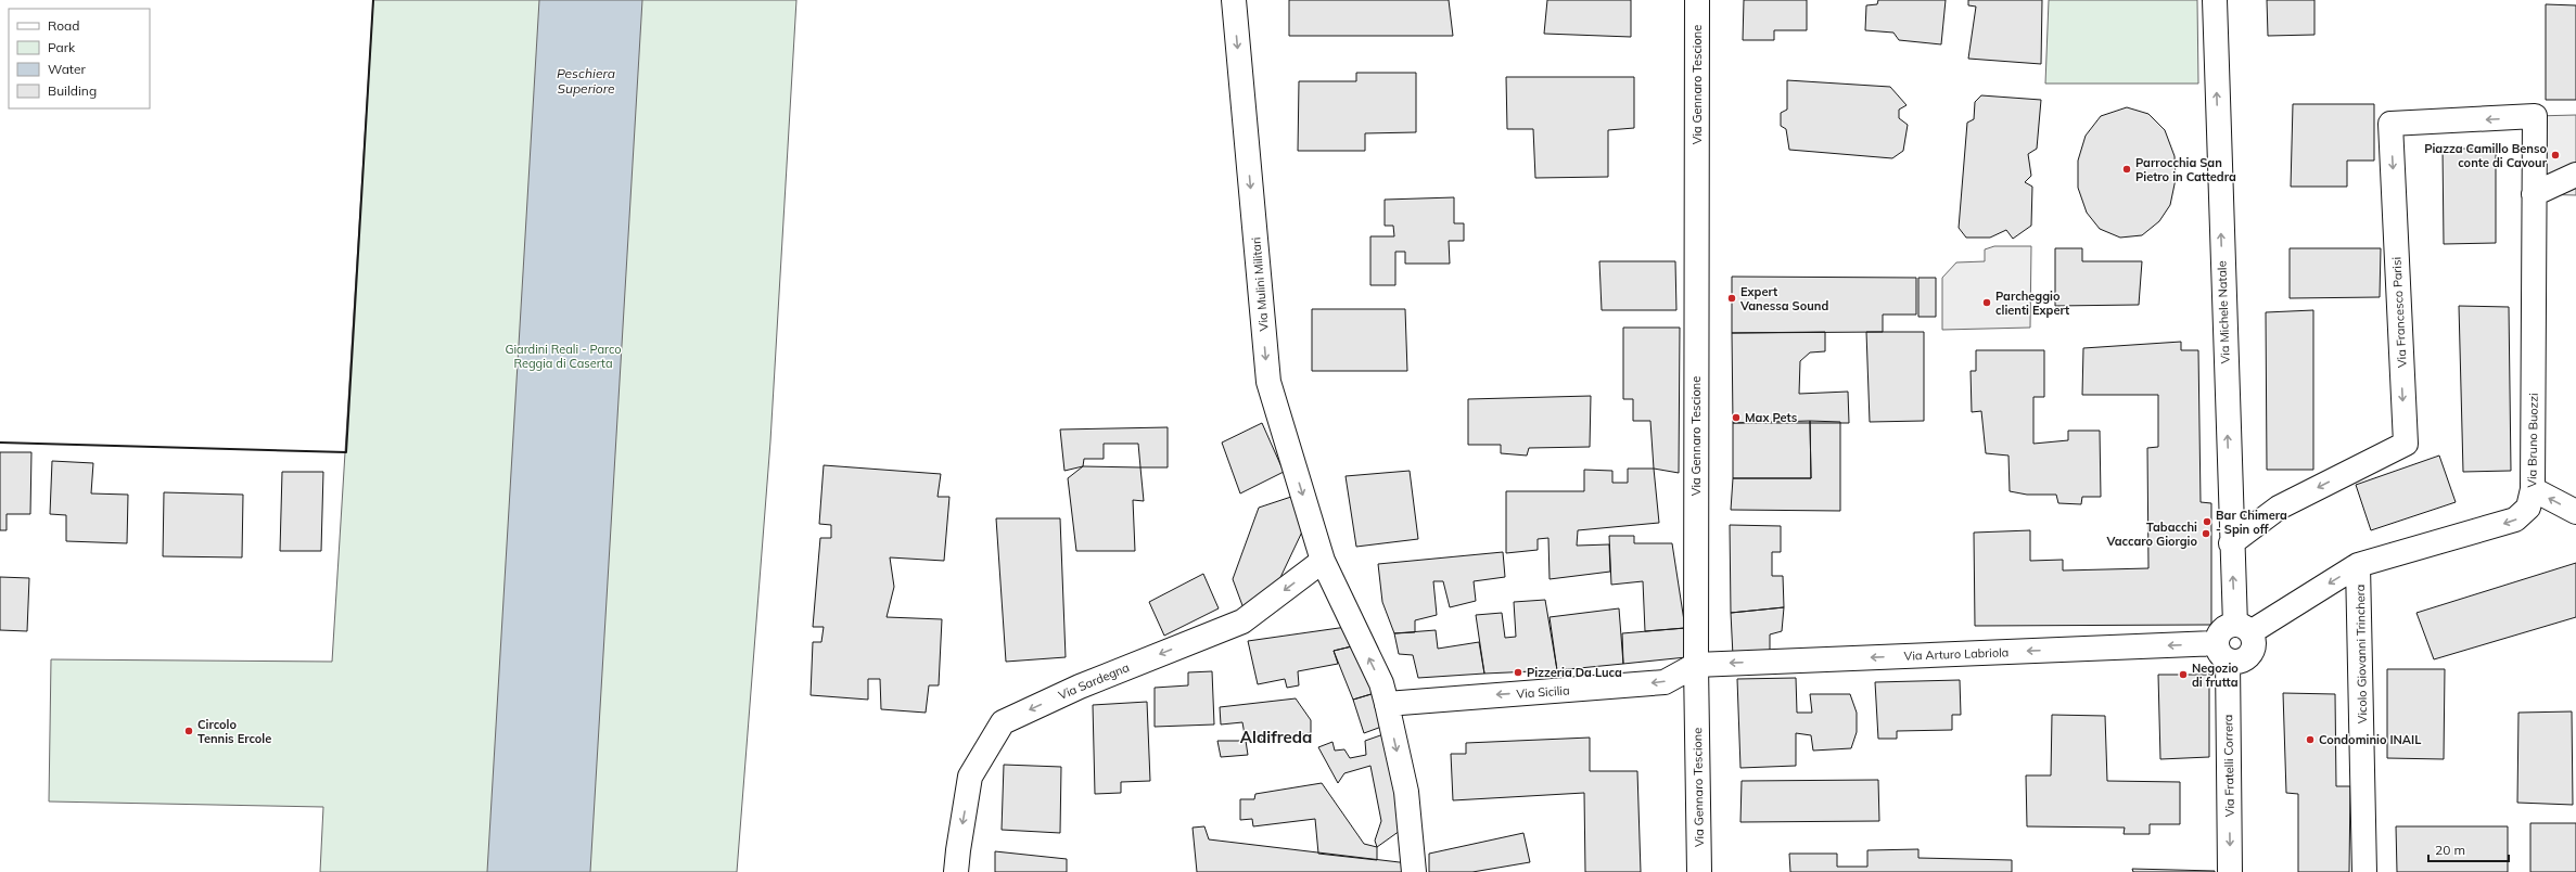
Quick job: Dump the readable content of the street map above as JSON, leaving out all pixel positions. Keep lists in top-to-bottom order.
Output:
{
  "streets": {
    "street": [
      "Via Gennaro Tescione",
      "Via Mulini Militari",
      "Via Michele Natale",
      "Via Francesco Parisi",
      "Via Bruno Buozzi",
      "Via Arturo Labriola",
      "Vicolo Giovanni Trinchera",
      "Via Sardegna",
      "Via Sicilia",
      "Via Fratelli Correra"
    ]
  },
  "crossings": [
    ["Via Gennaro Tescione", "Via Arturo Labriola"],
    ["Via Gennaro Tescione", "Via Sicilia"],
    ["Via Mulini Militari", "Via Sardegna"],
    ["Via Mulini Militari", "Via Sicilia"],
    ["Via Michele Natale", "Via Francesco Parisi"],
    ["Via Michele Natale", "Via Bruno Buozzi"],
    ["Via Michele Natale", "Via Arturo Labriola"],
    ["Via Michele Natale", "Via Fratelli Correra"],
    ["Via Francesco Parisi", "Via Bruno Buozzi"],
    ["Via Bruno Buozzi", "Via Arturo Labriola"],
    ["Via Bruno Buozzi", "Vicolo Giovanni Trinchera"],
    ["Via Bruno Buozzi", "Via Fratelli Correra"],
    ["Via Arturo Labriola", "Via Sicilia"],
    ["Via Arturo Labriola", "Via Fratelli Correra"]
  ],
  "one_way": [
    "Via Michele Natale",
    "Via Bruno Buozzi",
    "Via Arturo Labriola",
    "Via Sardegna",
    "Via Sicilia",
    "Via Fratelli Correra"
  ],
  "districts": ["Aldifreda"],
  "water": ["Peschiera Superiore"],
  "parks": ["Giardini Reali - Parco Reggia di Caserta"],
  "places": [
    "Piazza Camillo Benso conte di Cavour",
    "Parrocchia San Pietro in Cattedra",
    "Expert Vanessa Sound",
    "Parcheggio clienti Expert",
    "Max Pets",
    "Bar Chimera - Spin off",
    "Tabacchi Vaccaro Giorgio",
    "Pizzeria Da Luca",
    "Negozio di frutta",
    "Circolo Tennis Ercole",
    "Condominio INAIL"
  ],
  "legend": [
    "Road",
    "Park",
    "Water",
    "Building"
  ],
  "scale_bar": "20 m"
}
